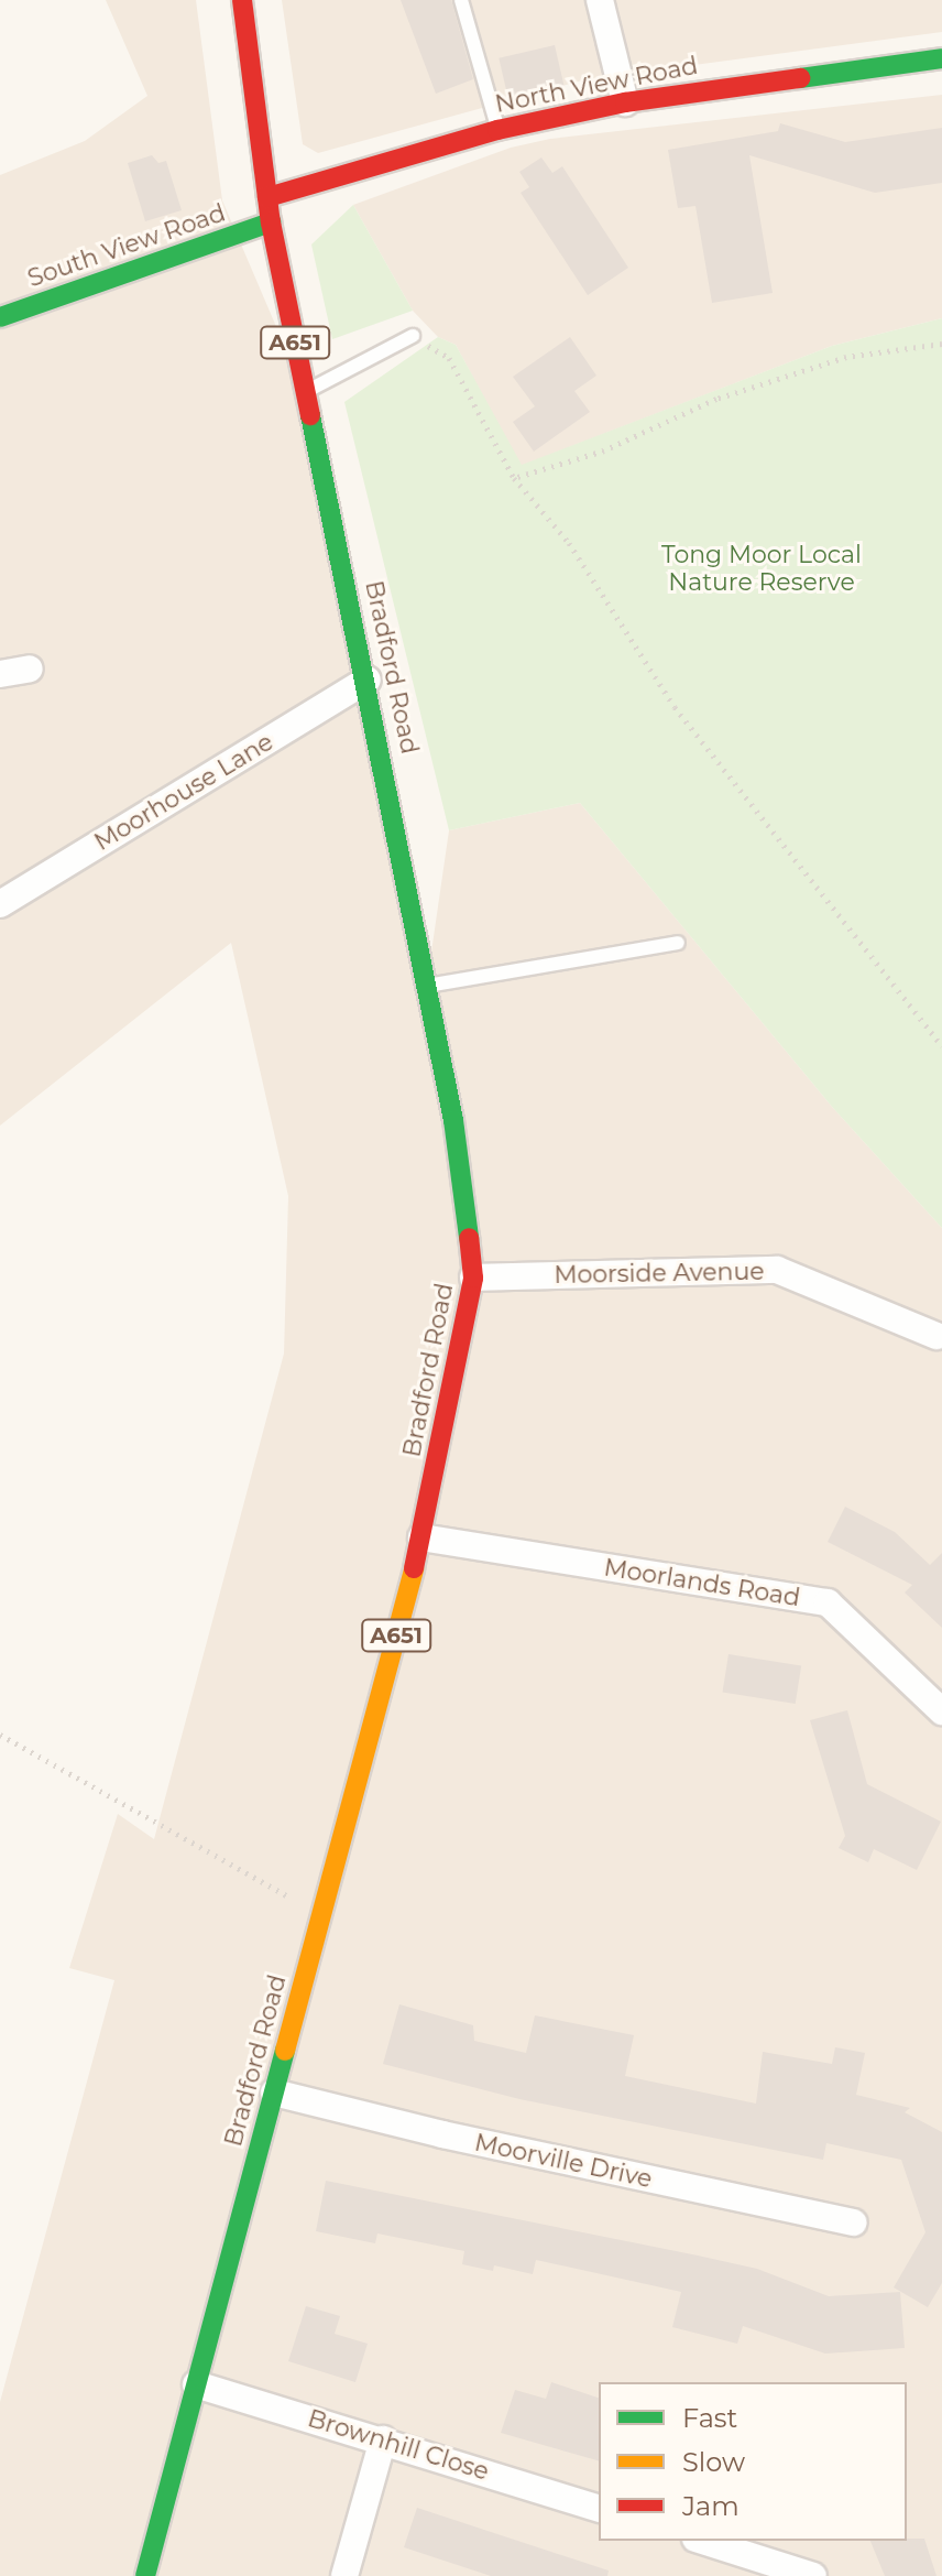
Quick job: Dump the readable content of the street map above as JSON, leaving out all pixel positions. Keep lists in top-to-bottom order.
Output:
{
  "streets": {
    "main road": [
      "North View Road",
      "South View Road",
      "A651",
      "Bradford Road"
    ],
    "street": [
      "Moorhouse Lane",
      "Moorside Avenue",
      "Moorlands Road",
      "Moorville Drive",
      "Brownhill Close"
    ]
  },
  "crossings": [
    ["North View Road", "Bradford Road"],
    ["South View Road", "Bradford Road"],
    ["Bradford Road", "Moorhouse Lane"],
    ["Bradford Road", "Moorside Avenue"],
    ["Bradford Road", "Moorlands Road"],
    ["Bradford Road", "Moorville Drive"],
    ["Bradford Road", "Brownhill Close"]
  ],
  "parks": ["Tong Moor Local Nature Reserve"],
  "legend": ["Fast", "Slow", "Jam"]
}
